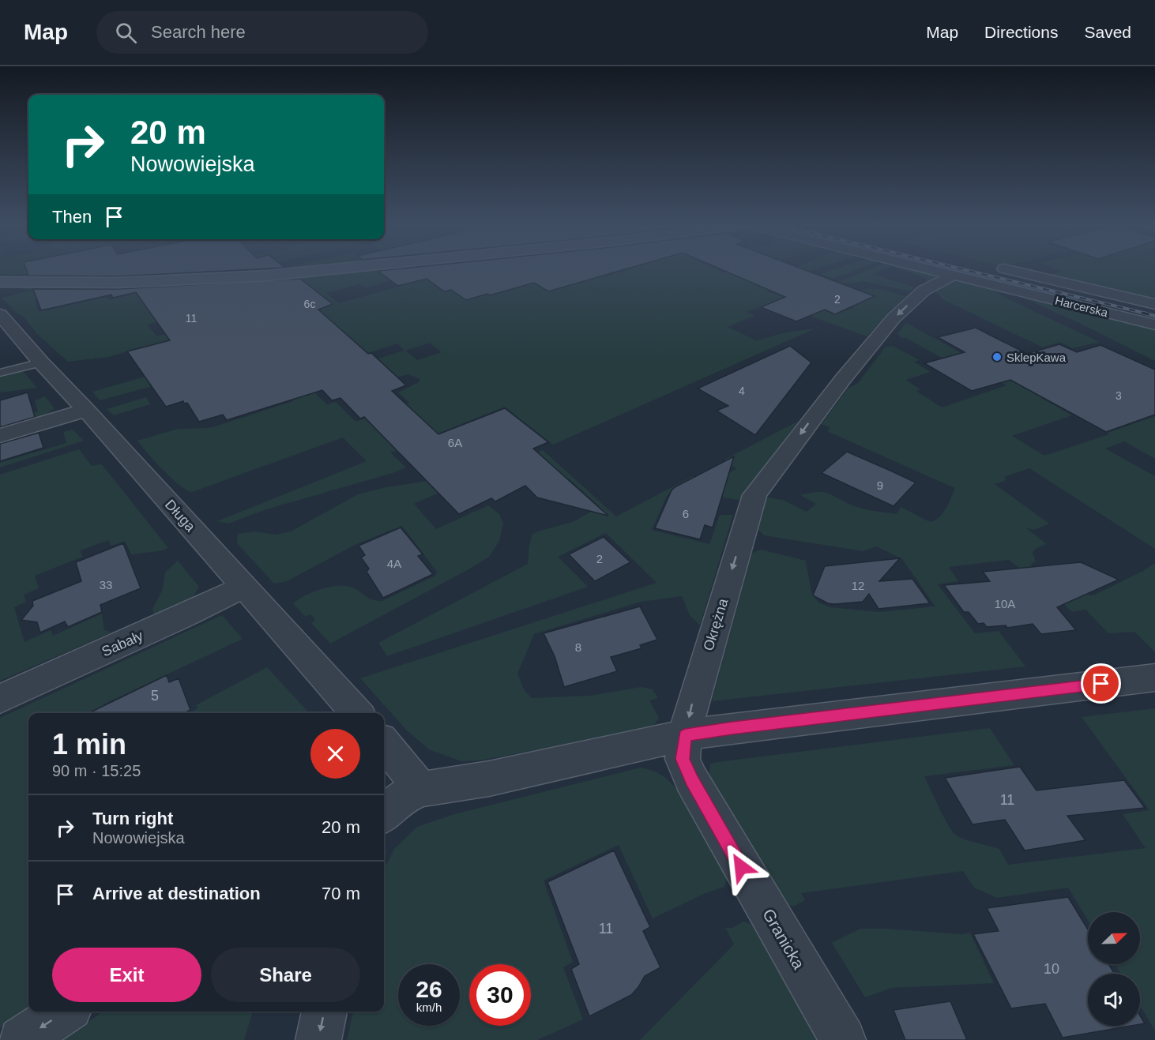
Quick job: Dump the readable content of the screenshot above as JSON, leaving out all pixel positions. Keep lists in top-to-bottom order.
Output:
{
  "streets": {
    "street": [
      "Harcerska",
      "Długa",
      "Okrężna",
      "Sabały",
      "Granicka"
    ]
  },
  "crossings": [
    ["Harcerska", "Okrężna"],
    ["Długa", "Sabały"],
    ["Okrężna", "Granicka"]
  ],
  "one_way": ["Okrężna"],
  "places": ["SklepKawa"],
  "house_numbers": [
    "2",
    "6c",
    "11",
    "4",
    "3",
    "6A",
    "9",
    "6",
    "2",
    "4A",
    "33",
    "12",
    "10A",
    "8",
    "5",
    "11",
    "11",
    "10"
  ],
  "north": "top right",
  "page": {
    "header": "Map",
    "search": "Search here",
    "nav": ["Map", "Directions", "Saved"],
    "turn": ["20 m", "Nowowiejska"],
    "then": "Then",
    "heading": ["1 min", "90 m · 15:25"],
    "list": [
      {
        "name": "Turn right",
        "note": "Nowowiejska",
        "value": "20 m"
      },
      {
        "name": "Arrive at destination",
        "value": "70 m"
      }
    ],
    "buttons": ["Exit", "Share"],
    "speed": "26 km/h",
    "limit": "30"
  }
}
